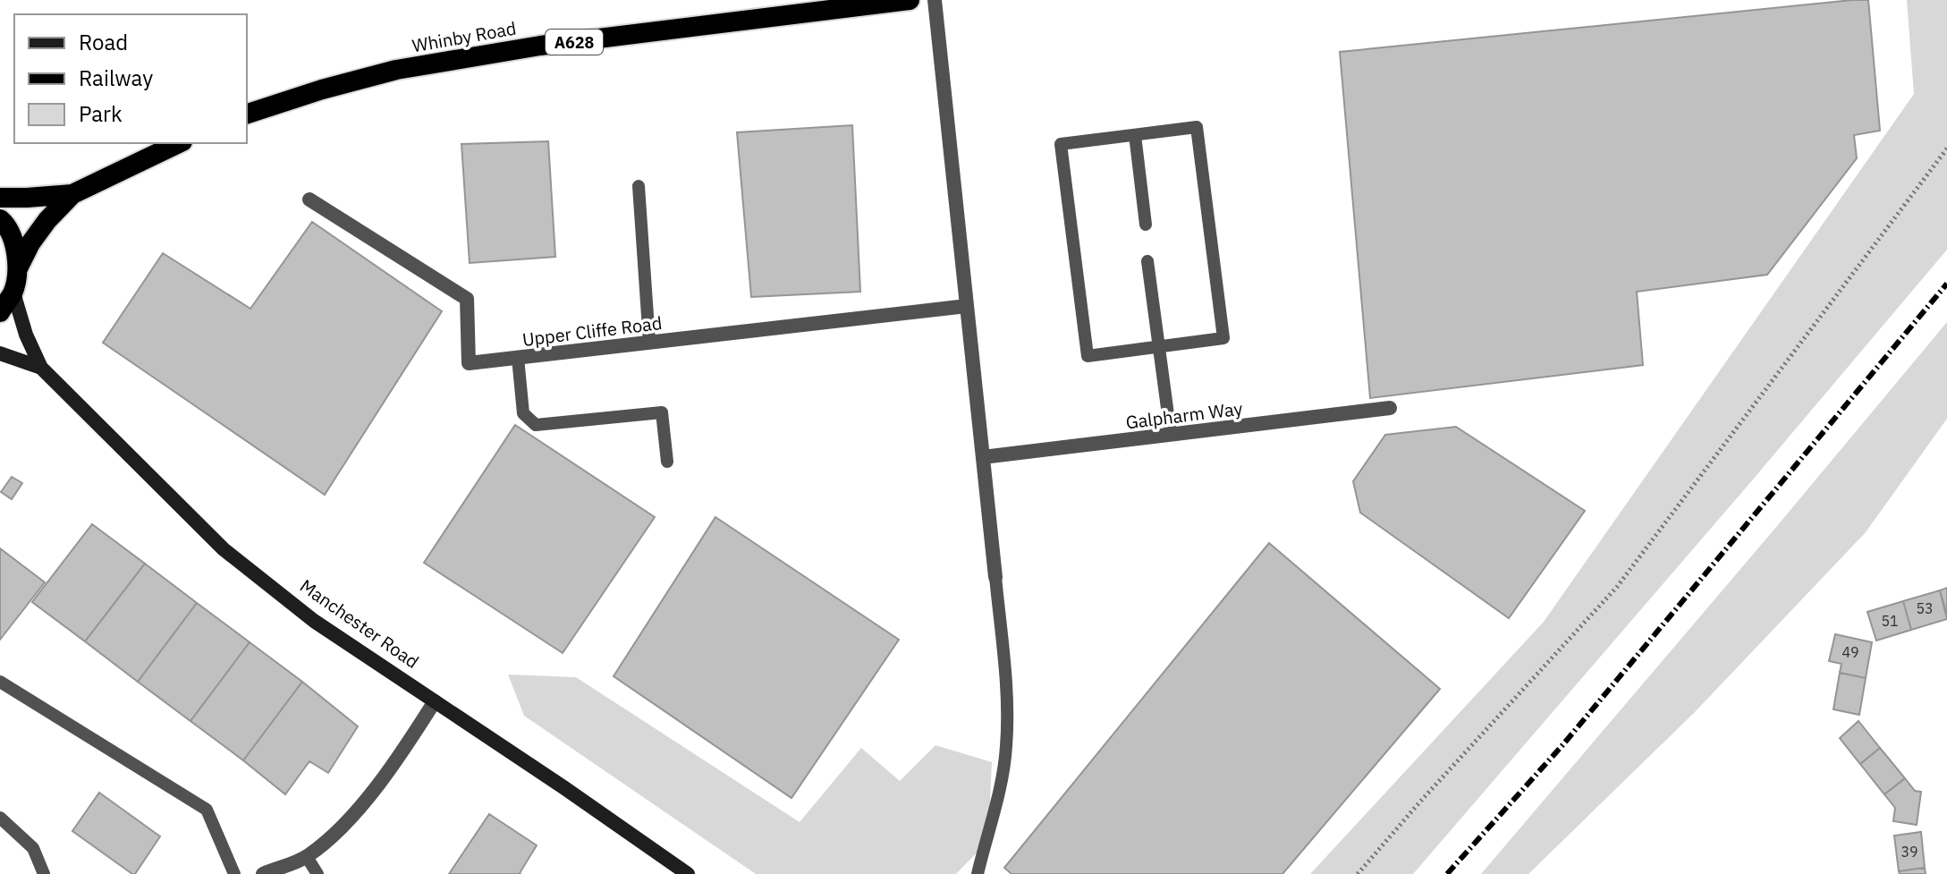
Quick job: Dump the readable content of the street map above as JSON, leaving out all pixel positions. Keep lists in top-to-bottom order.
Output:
{
  "streets": {
    "highway": ["Whinby Road", "A628", "Manchester Road"],
    "street": ["Upper Cliffe Road", "Galpharm Way"]
  },
  "house_numbers": [
    "53",
    "51",
    "49",
    "39"
  ],
  "legend": ["Road", "Railway", "Park"]
}
